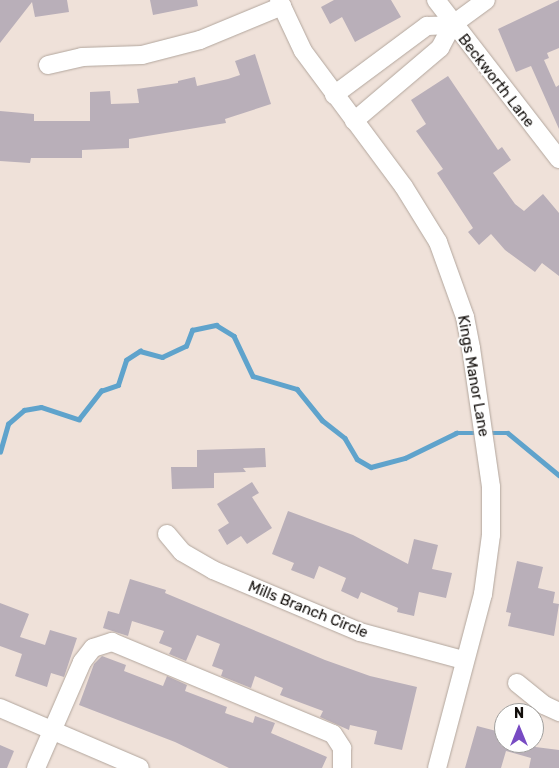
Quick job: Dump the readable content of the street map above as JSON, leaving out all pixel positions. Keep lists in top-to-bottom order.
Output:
{
  "streets": {
    "street": ["Beckworth Lane", "Kings Manor Lane", "Mills Branch Circle"]
  },
  "crossings": [
    ["Kings Manor Lane", "Mills Branch Circle"]
  ],
  "north": "top"
}
